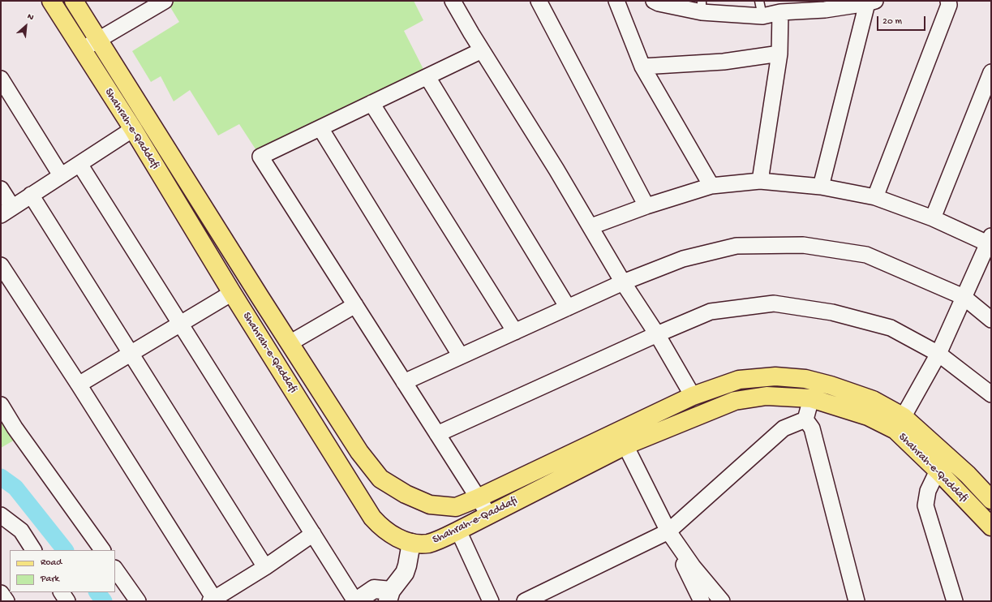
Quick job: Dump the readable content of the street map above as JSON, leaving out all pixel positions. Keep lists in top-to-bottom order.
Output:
{
  "streets": {
    "main road": ["Shahrah-e-Qaddafi"]
  },
  "legend": ["Road", "Park"],
  "scale_bar": "20 m",
  "north": "top right"
}
